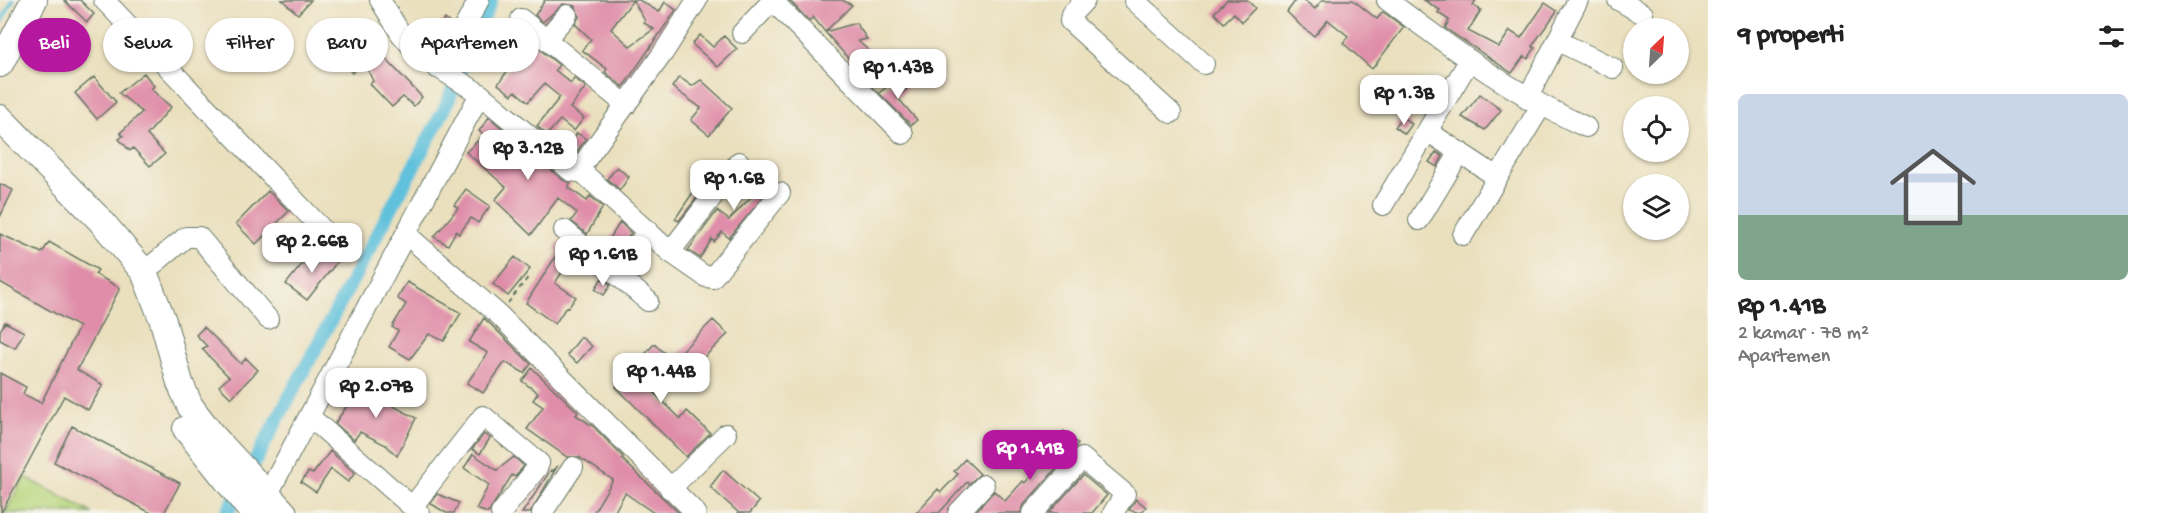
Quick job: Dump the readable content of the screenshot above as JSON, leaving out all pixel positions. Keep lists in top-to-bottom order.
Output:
{
  "north": "top right",
  "page": {
    "heading": "9 properti",
    "chip": [
      "Beli",
      "Sewa",
      "Filter",
      "Baru",
      "Apartemen"
    ],
    "price": [
      "Rp 1.43B",
      "Rp 1.3B",
      "Rp 3.12B",
      "Rp 1.6B",
      "Rp 2.66B",
      "Rp 1.61B",
      "Rp 1.44B",
      "Rp 2.07B",
      "Rp 1.41B"
    ],
    "list": [
      {
        "name": "Rp 1.41B",
        "note": "2 kamar · 78 m² · Apartemen"
      }
    ]
  }
}
